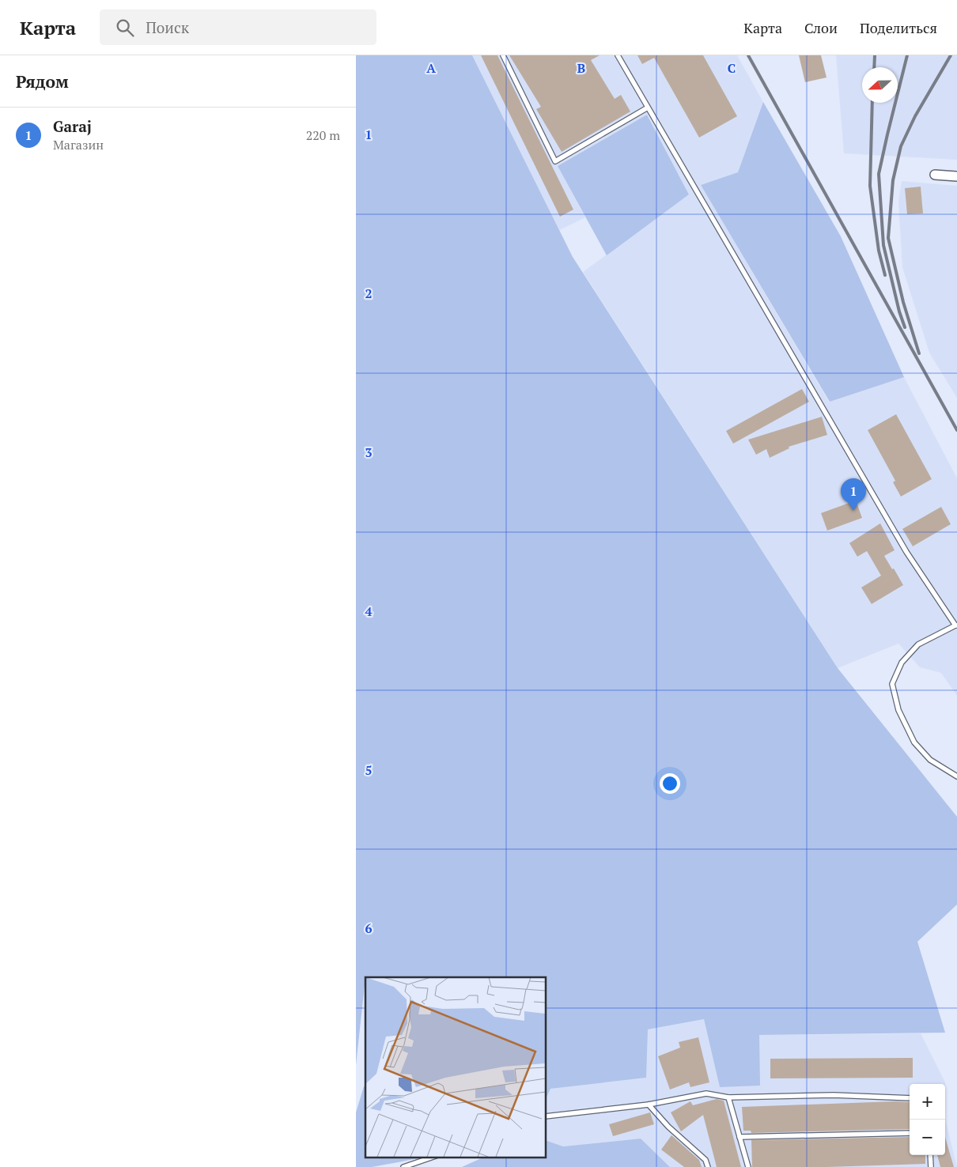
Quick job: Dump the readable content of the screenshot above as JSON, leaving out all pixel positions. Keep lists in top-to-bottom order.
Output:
{
  "north": "left",
  "page": {
    "header": "Карта",
    "search": "Поиск",
    "nav": ["Карта", "Слои", "Поделиться"],
    "heading": "Рядом",
    "list": [
      {
        "mark": "1",
        "name": "Garaj",
        "note": "Магазин",
        "value": "220 m"
      }
    ],
    "pins": "1",
    "map_buttons": ["+", "−"]
  },
  "grid": {
    "columns": ["A", "B", "C"],
    "rows": [
      "1",
      "2",
      "3",
      "4",
      "5",
      "6"
    ]
  }
}
